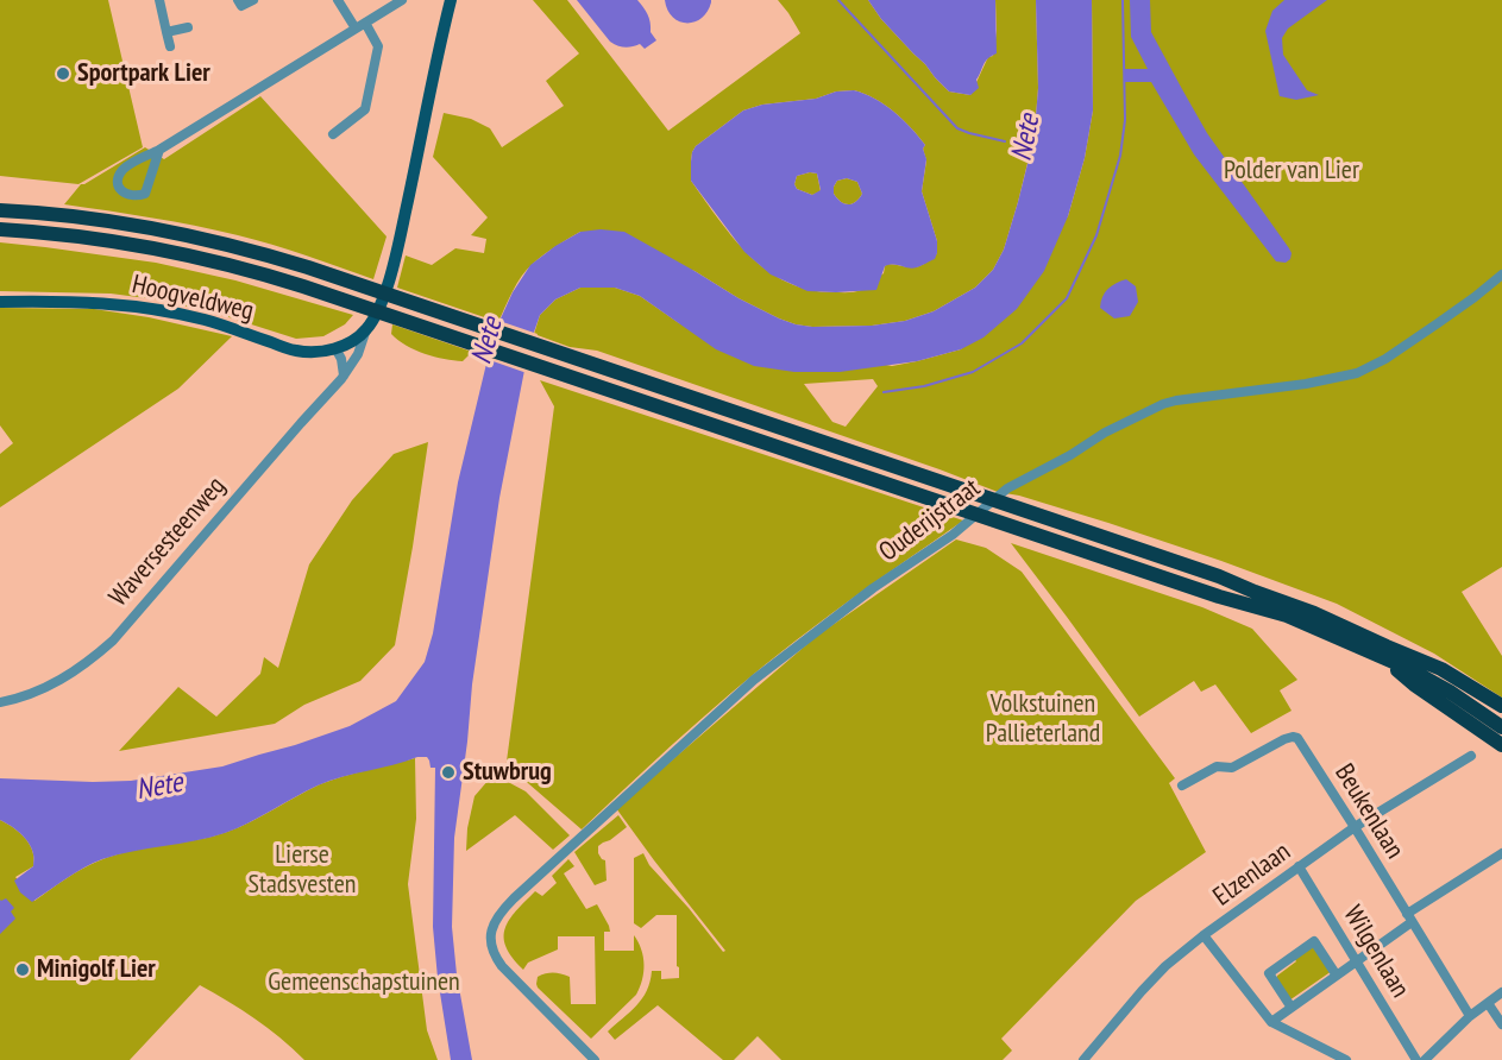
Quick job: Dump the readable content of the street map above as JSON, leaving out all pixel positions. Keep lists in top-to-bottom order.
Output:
{
  "streets": {
    "main road": ["Hoogveldweg", "Waversesteenweg"],
    "street": [
      "Ouderijstraat",
      "Beukenlaan",
      "Elzenlaan",
      "Wilgenlaan"
    ]
  },
  "crossings": [
    ["Hoogveldweg", "Waversesteenweg"],
    ["Beukenlaan", "Elzenlaan"],
    ["Elzenlaan", "Wilgenlaan"]
  ],
  "water": ["Nete"],
  "parks": [
    "Polder van Lier",
    "Volkstuinen Pallieterland",
    "Lierse Stadsvesten",
    "Gemeenschapstuinen"
  ],
  "places": ["Sportpark Lier", "Stuwbrug", "Minigolf Lier"]
}
